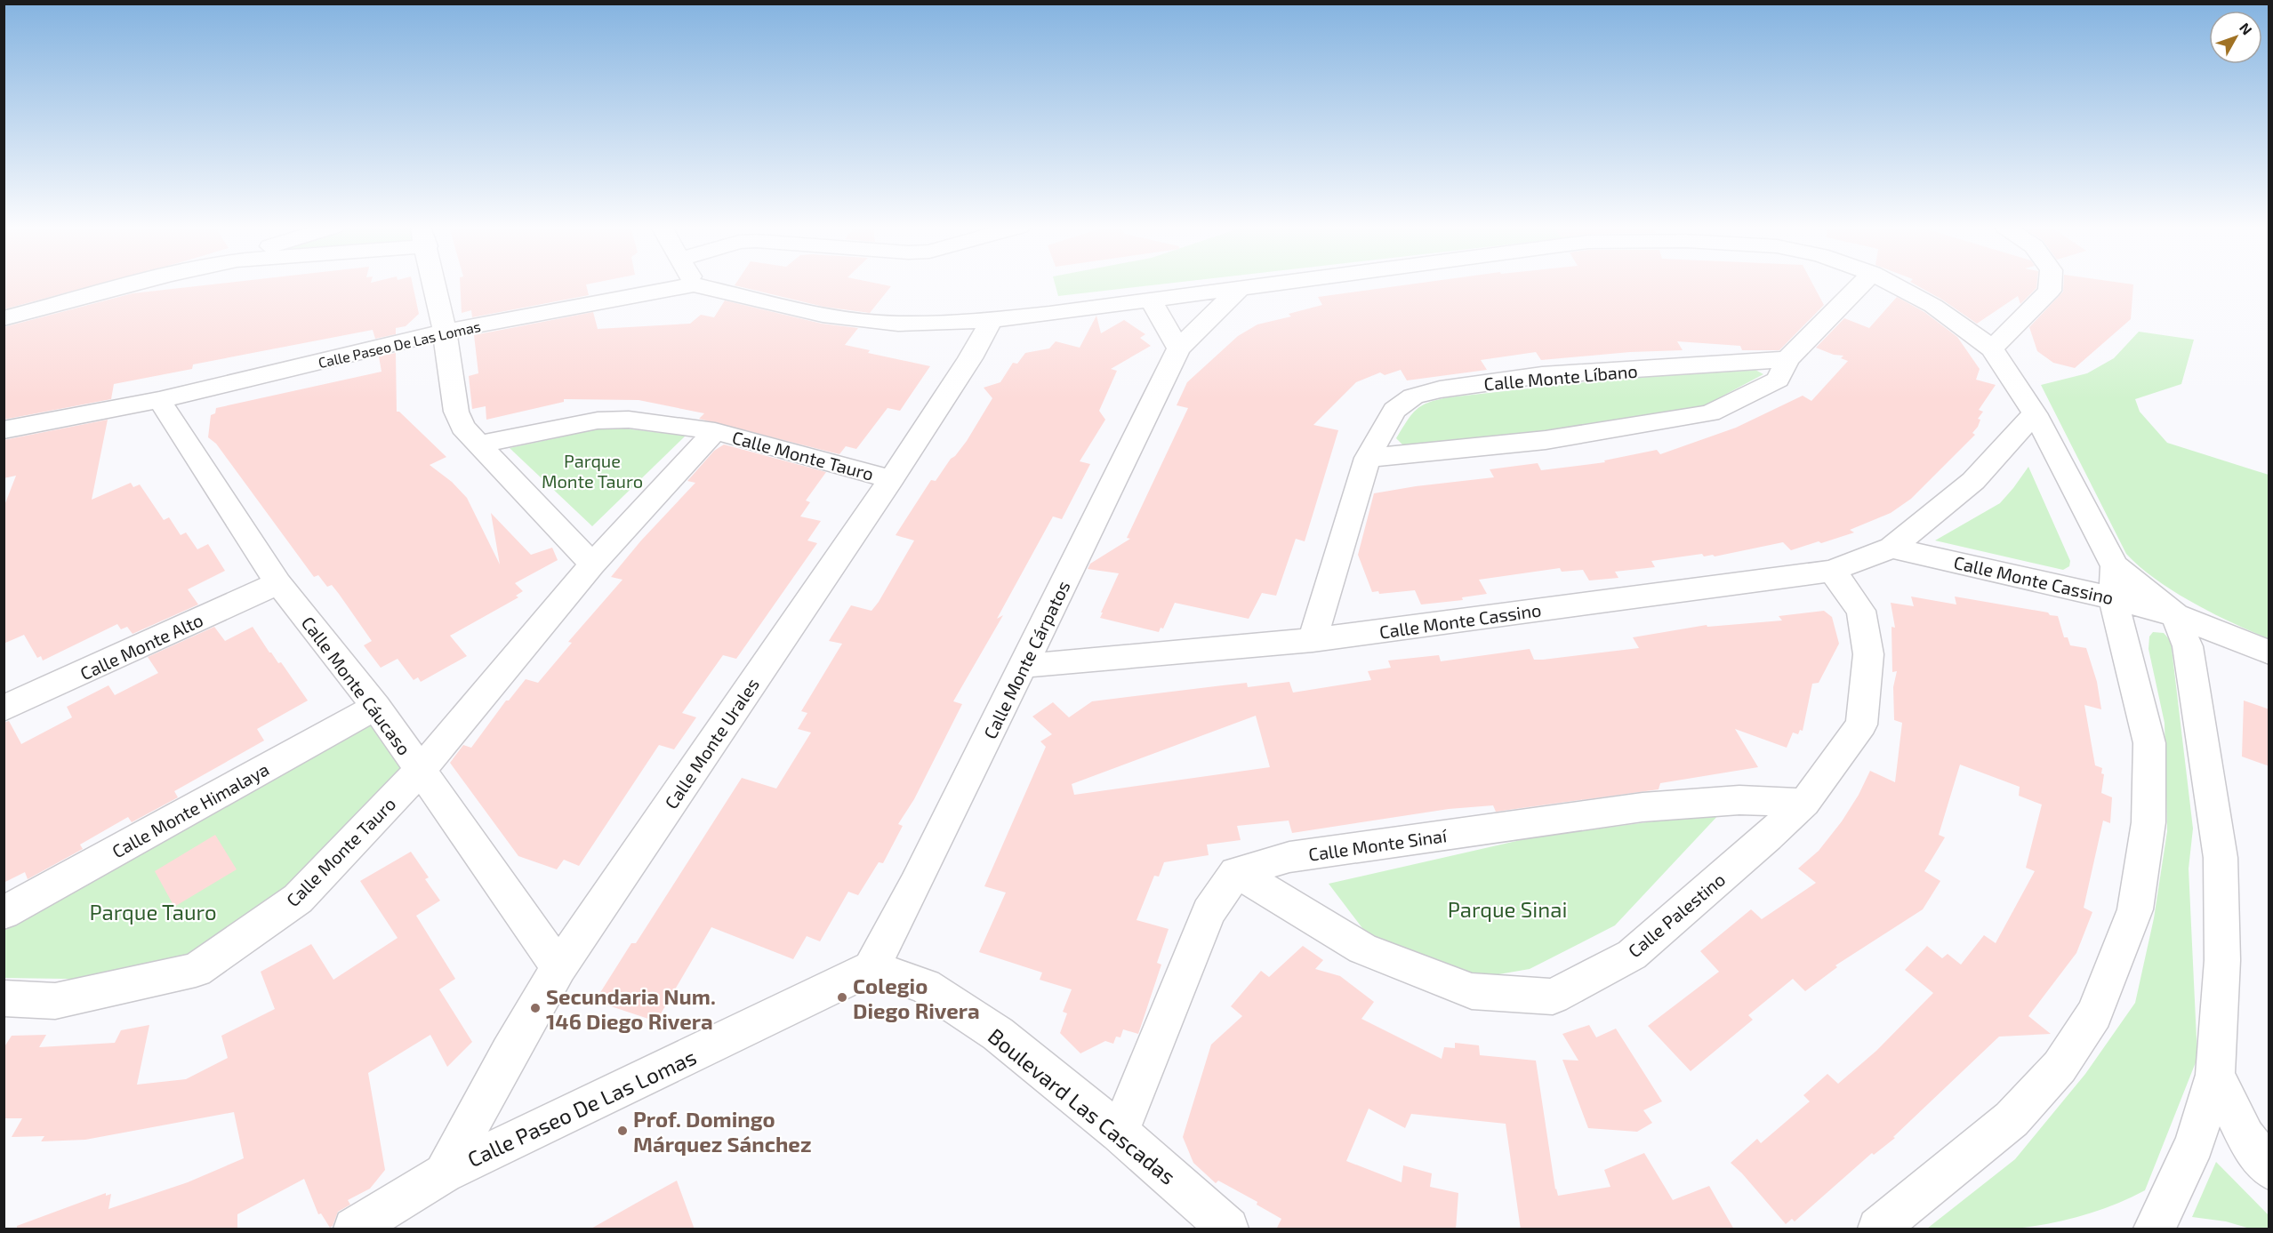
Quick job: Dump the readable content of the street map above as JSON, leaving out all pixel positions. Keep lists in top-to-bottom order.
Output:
{
  "streets": {
    "street": [
      "Calle Paseo De Las Lomas",
      "Calle Monte Líbano",
      "Calle Monte Tauro",
      "Calle Monte Cassino",
      "Calle Monte Alto",
      "Calle Monte Cárpatos",
      "Calle Monte Cáucaso",
      "Calle Monte Urales",
      "Calle Monte Himalaya",
      "Calle Monte Sinaí",
      "Calle Palestino",
      "Boulevard Las Cascadas"
    ]
  },
  "crossings": [
    ["Calle Paseo De Las Lomas", "Calle Monte Cárpatos"],
    ["Calle Paseo De Las Lomas", "Calle Monte Cáucaso"],
    ["Calle Paseo De Las Lomas", "Calle Monte Urales"],
    ["Calle Paseo De Las Lomas", "Boulevard Las Cascadas"],
    ["Calle Monte Líbano", "Calle Monte Cassino"],
    ["Calle Monte Tauro", "Calle Monte Cáucaso"],
    ["Calle Monte Tauro", "Calle Monte Urales"],
    ["Calle Monte Cassino", "Calle Monte Cárpatos"],
    ["Calle Monte Cassino", "Calle Palestino"],
    ["Calle Monte Alto", "Calle Monte Cáucaso"],
    ["Calle Monte Cárpatos", "Boulevard Las Cascadas"],
    ["Calle Monte Cáucaso", "Calle Monte Urales"],
    ["Calle Monte Cáucaso", "Calle Monte Himalaya"],
    ["Calle Monte Sinaí", "Calle Palestino"]
  ],
  "parks": ["Parque Monte Tauro", "Parque Sinai", "Parque Tauro"],
  "places": ["Colegio Diego Rivera", "Secundaria Num. 146 Diego Rivera", "Prof. Domingo Márquez Sánchez"],
  "north": "top right"
}
